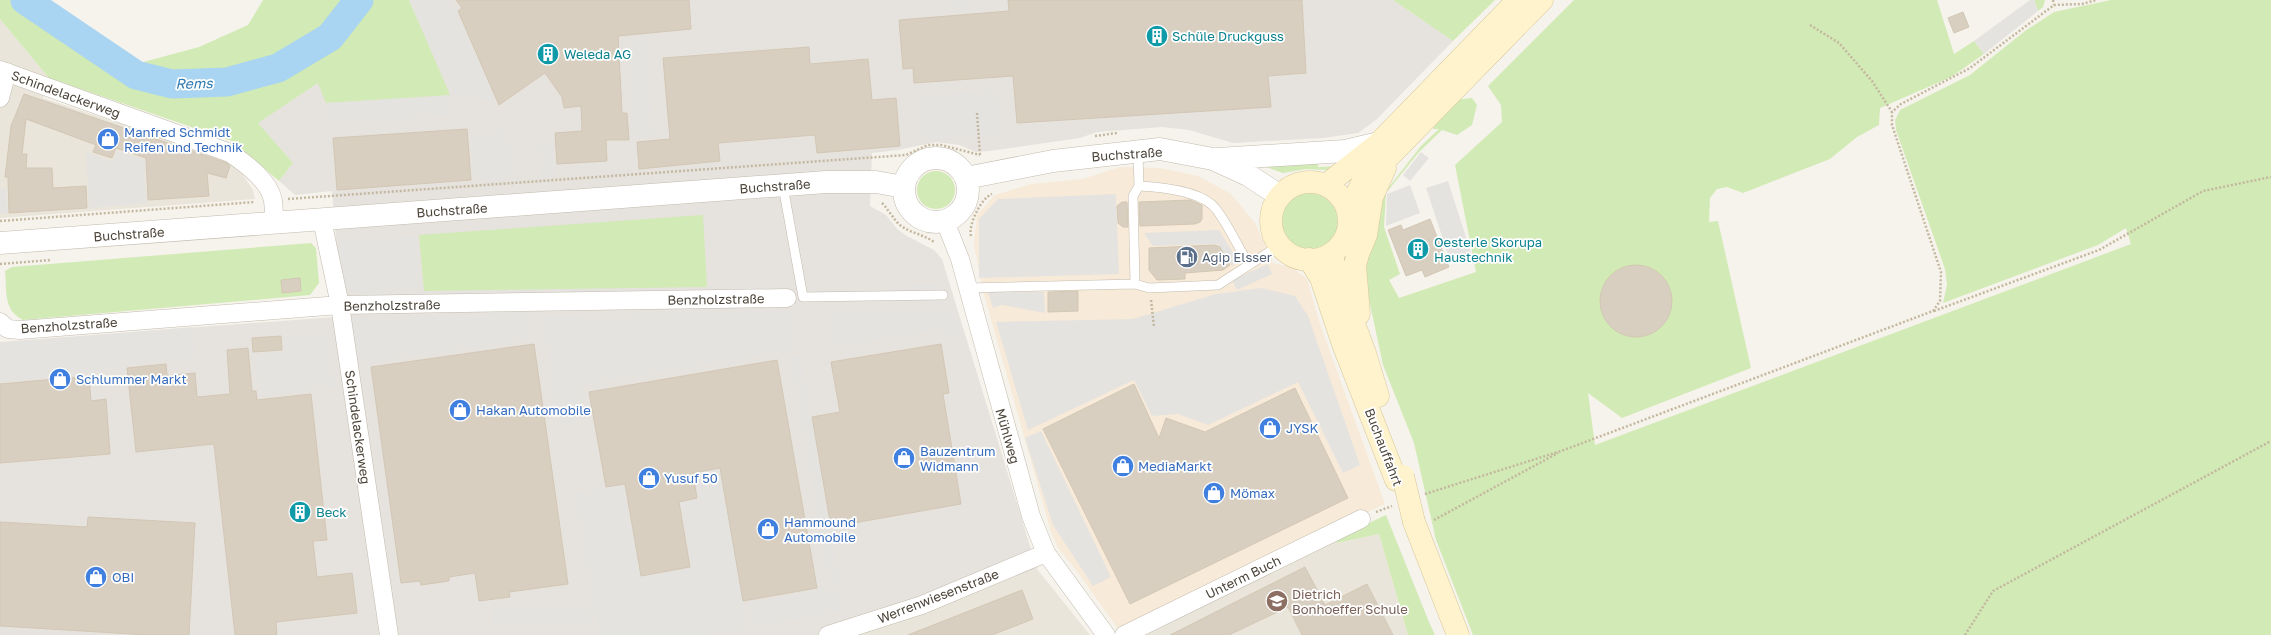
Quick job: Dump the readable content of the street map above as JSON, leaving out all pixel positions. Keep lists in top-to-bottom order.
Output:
{
  "streets": {
    "main road": ["Buchauffahrt"],
    "street": [
      "Schindelackerweg",
      "Buchstraße",
      "Benzholzstraße",
      "Mühlweg",
      "Unterm Buch",
      "Werrenwiesenstraße"
    ]
  },
  "crossings": [
    ["Schindelackerweg", "Buchstraße"],
    ["Schindelackerweg", "Benzholzstraße"],
    ["Buchstraße", "Mühlweg"],
    ["Buchstraße", "Buchauffahrt"],
    ["Mühlweg", "Werrenwiesenstraße"]
  ],
  "water": ["Rems"],
  "places": {
    "building": [
      "Schüle Druckguss",
      "Weleda AG",
      "Oesterle Skorupa Haustechnik",
      "Beck"
    ],
    "shop": [
      "Manfred Schmidt Reifen und Technik",
      "Schlummer Markt",
      "Hakan Automobile",
      "JYSK",
      "Bauzentrum Widmann",
      "MediaMarkt",
      "Yusuf 50",
      "Mömax",
      "Hammound Automobile",
      "OBI"
    ],
    "fuel station": ["Agip Elsser"],
    "school or university": ["Dietrich Bonhoeffer Schule"]
  }
}
